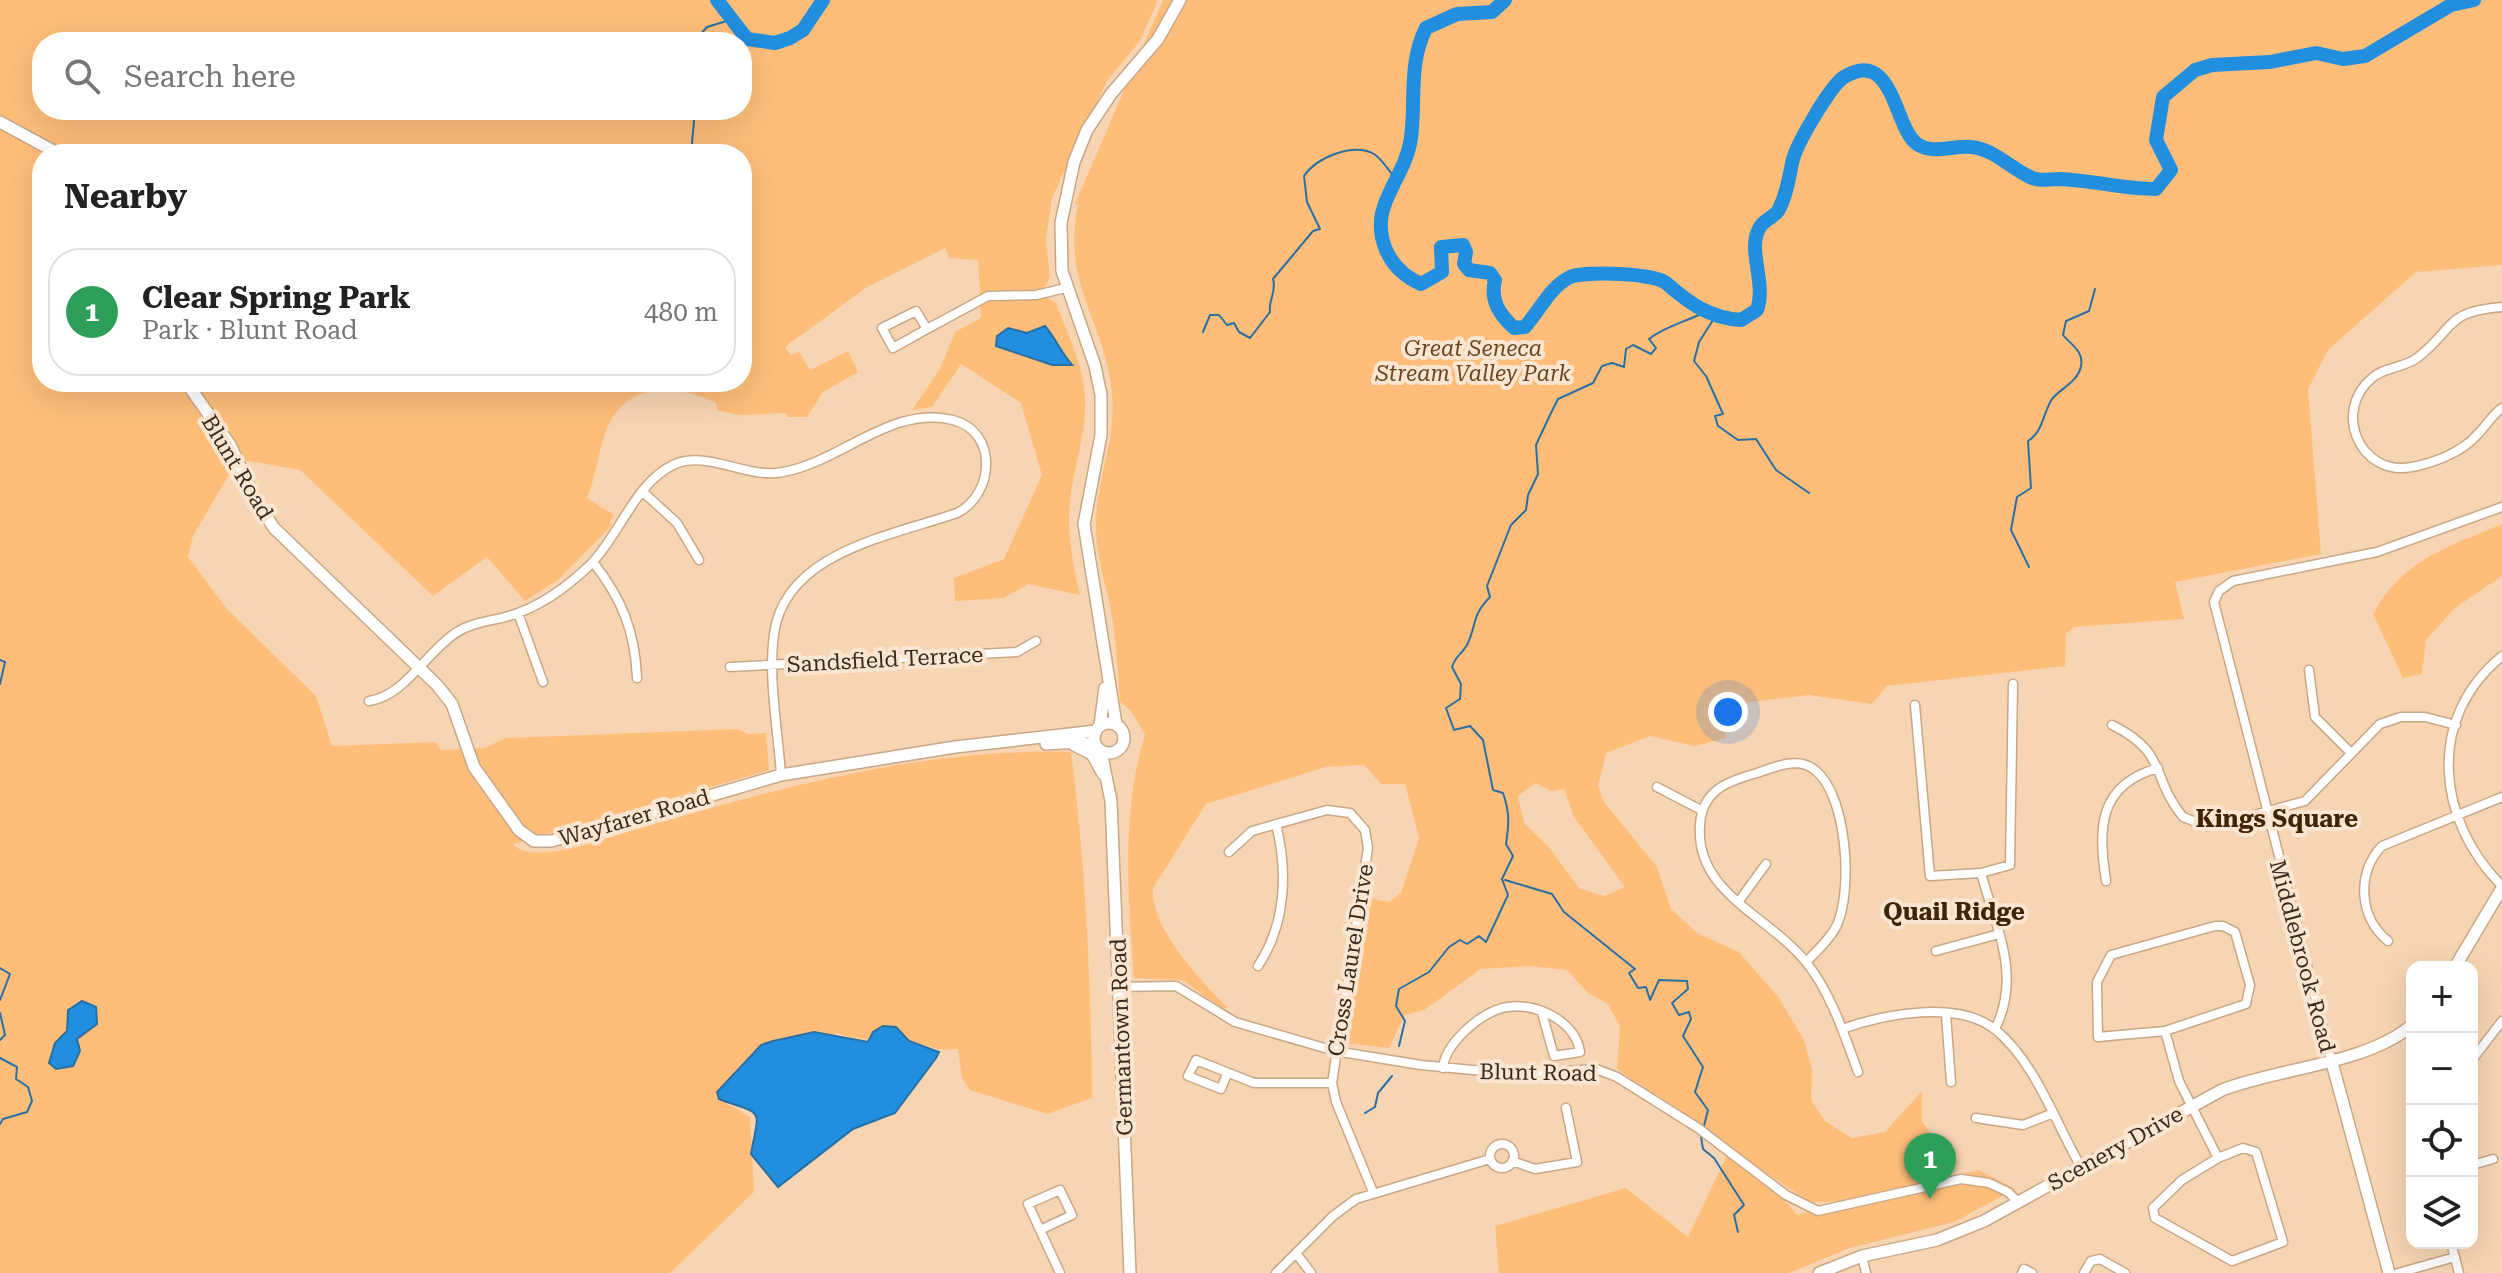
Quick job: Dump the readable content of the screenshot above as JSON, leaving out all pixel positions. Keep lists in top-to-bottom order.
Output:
{
  "streets": {
    "street": [
      "Blunt Road",
      "Sandsfield Terrace",
      "Wayfarer Road",
      "Middlebrook Road",
      "Cross Laurel Drive",
      "Germantown Road",
      "Scenery Drive"
    ]
  },
  "crossings": [
    ["Blunt Road", "Wayfarer Road"],
    ["Blunt Road", "Cross Laurel Drive"],
    ["Blunt Road", "Germantown Road"],
    ["Blunt Road", "Scenery Drive"],
    ["Wayfarer Road", "Germantown Road"],
    ["Middlebrook Road", "Scenery Drive"]
  ],
  "districts": ["Kings Square", "Quail Ridge"],
  "parks": ["Great Seneca Stream Valley Park"],
  "page": {
    "search": "Search here",
    "heading": "Nearby",
    "list": [
      {
        "mark": "1",
        "name": "Clear Spring Park",
        "note": "Park · Blunt Road",
        "value": "480 m"
      }
    ],
    "map_buttons": ["+", "−"],
    "pins": "1"
  }
}
